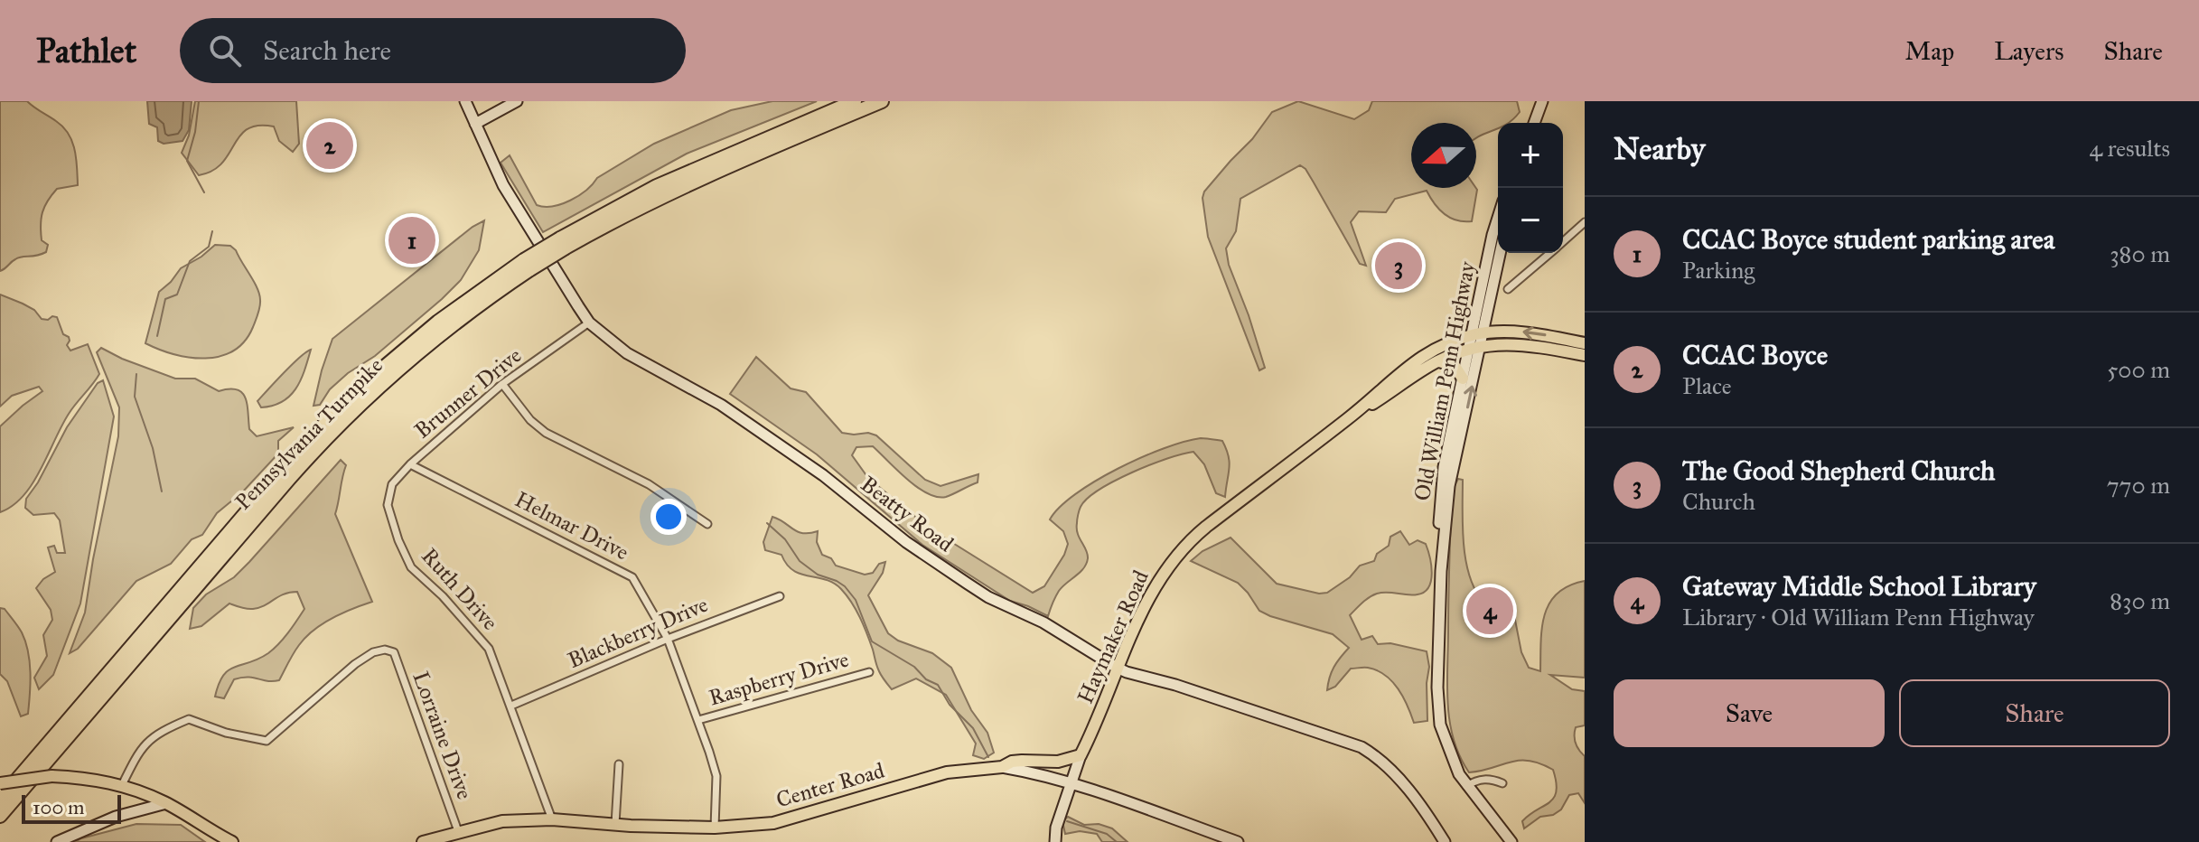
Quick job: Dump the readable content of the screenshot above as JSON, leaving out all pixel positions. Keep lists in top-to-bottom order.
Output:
{
  "streets": {
    "highway": ["Pennsylvania Turnpike"],
    "main road": ["Haymaker Road", "Center Road"],
    "street": [
      "Old William Penn Highway",
      "Brunner Drive",
      "Beatty Road",
      "Helmar Drive",
      "Ruth Drive",
      "Blackberry Drive",
      "Raspberry Drive",
      "Lorraine Drive"
    ]
  },
  "crossings": [
    ["Old William Penn Highway", "Haymaker Road"],
    ["Brunner Drive", "Beatty Road"],
    ["Brunner Drive", "Helmar Drive"],
    ["Brunner Drive", "Ruth Drive"],
    ["Beatty Road", "Haymaker Road"],
    ["Helmar Drive", "Blackberry Drive"],
    ["Helmar Drive", "Raspberry Drive"],
    ["Helmar Drive", "Center Road"],
    ["Ruth Drive", "Blackberry Drive"],
    ["Ruth Drive", "Center Road"],
    ["Haymaker Road", "Center Road"],
    ["Lorraine Drive", "Center Road"]
  ],
  "scale_bar": "100 m",
  "north": "left",
  "page": {
    "header": "Pathlet",
    "search": "Search here",
    "nav": ["Map", "Layers", "Share"],
    "heading": ["Nearby", "4 results"],
    "pins": [
      "2",
      "1",
      "3",
      "4"
    ],
    "map_buttons": ["+", "−"],
    "list": [
      {
        "mark": "1",
        "name": "CCAC Boyce student parking area",
        "note": "Parking",
        "value": "380 m"
      },
      {
        "mark": "2",
        "name": "CCAC Boyce",
        "note": "Place",
        "value": "500 m"
      },
      {
        "mark": "3",
        "name": "The Good Shepherd Church",
        "note": "Church",
        "value": "770 m"
      },
      {
        "mark": "4",
        "name": "Gateway Middle School Library",
        "note": "Library · Old William Penn Highway",
        "value": "830 m"
      }
    ],
    "buttons": ["Save", "Share"],
    "scale": "100 m"
  }
}
